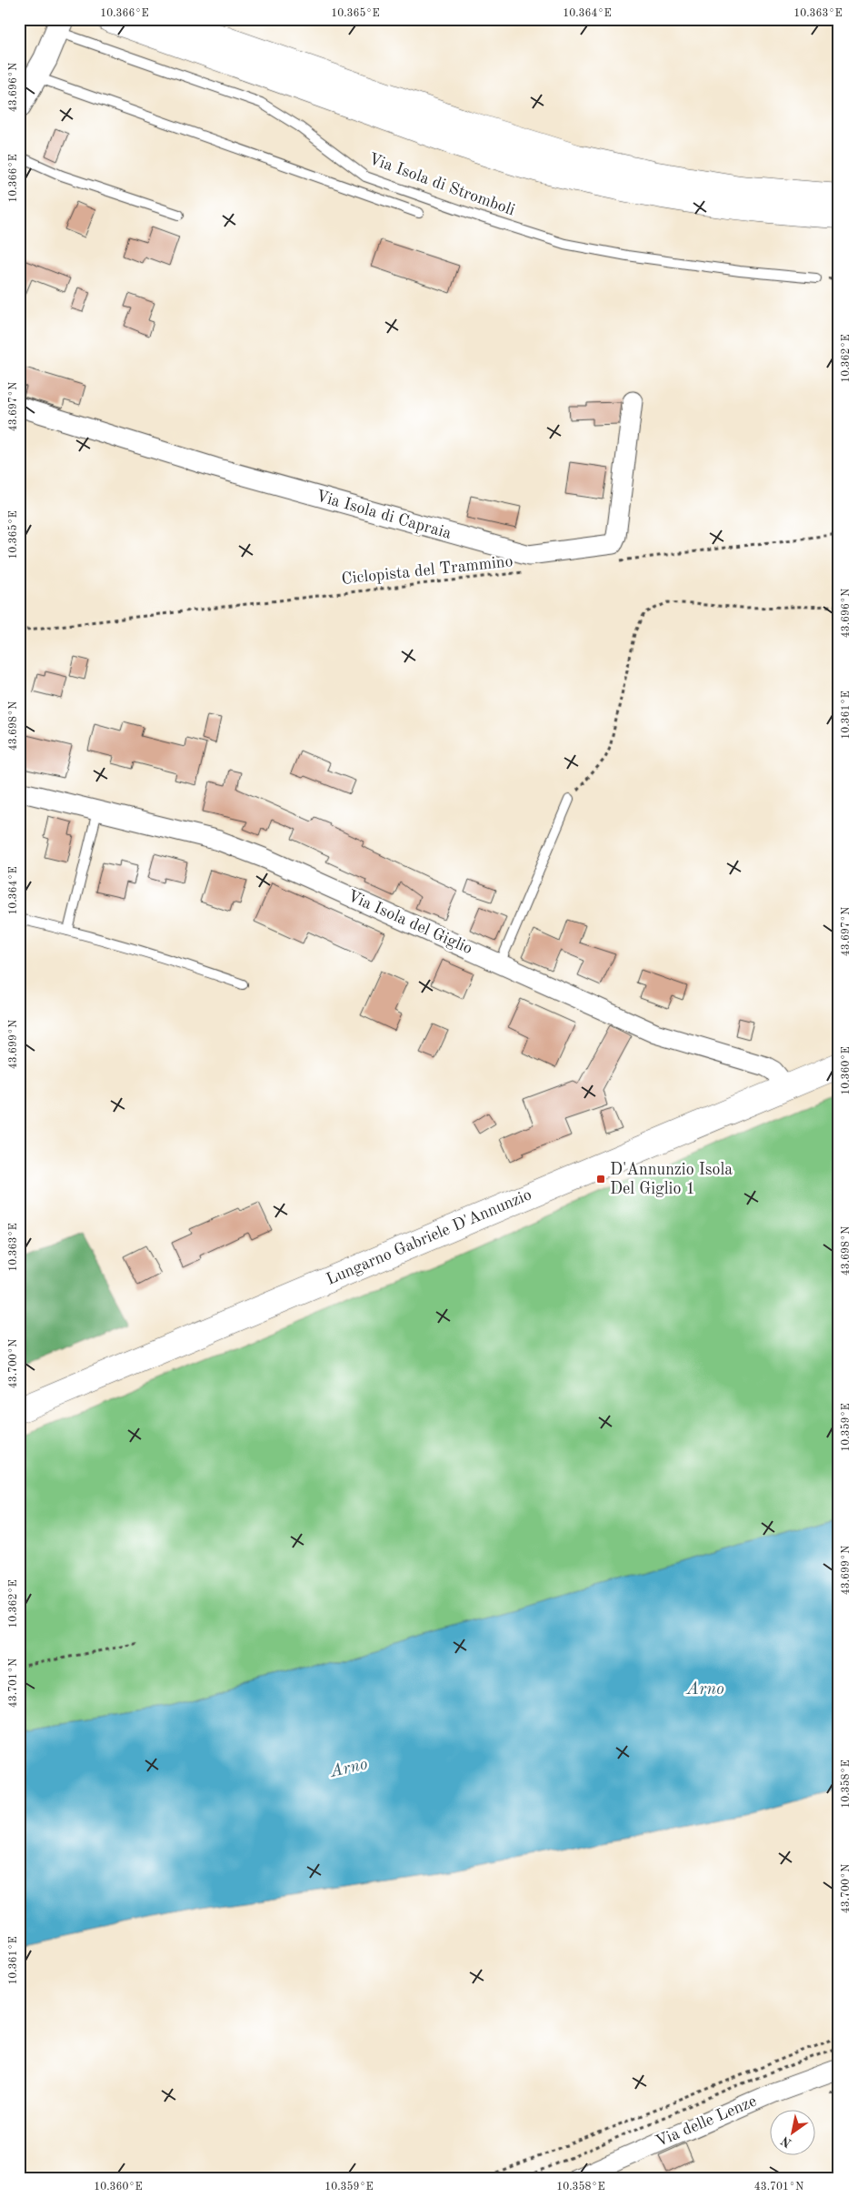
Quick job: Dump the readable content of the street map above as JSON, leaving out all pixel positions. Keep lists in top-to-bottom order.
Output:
{
  "streets": {
    "main road": ["Lungarno Gabriele D'Annunzio"],
    "street": ["Via Isola di Capraia", "Via Isola del Giglio", "Via delle Lenze"],
    "lane": ["Via Isola di Stromboli"],
    "path": ["Ciclopista del Trammino"]
  },
  "crossings": [
    ["Via Isola del Giglio", "Lungarno Gabriele D'Annunzio"]
  ],
  "water": ["Arno"],
  "places": {
    "transit": ["D'Annunzio Isola Del Giglio 1"]
  },
  "north": "bottom left",
  "coordinates": [
    "10.366°E",
    "10.365°E",
    "10.364°E",
    "10.363°E",
    "43.696°N",
    "10.362°E",
    "43.697°N",
    "10.361°E",
    "43.698°N",
    "43.699°N",
    "10.360°E",
    "43.700°N",
    "10.359°E",
    "43.701°N",
    "10.358°E"
  ]
}
